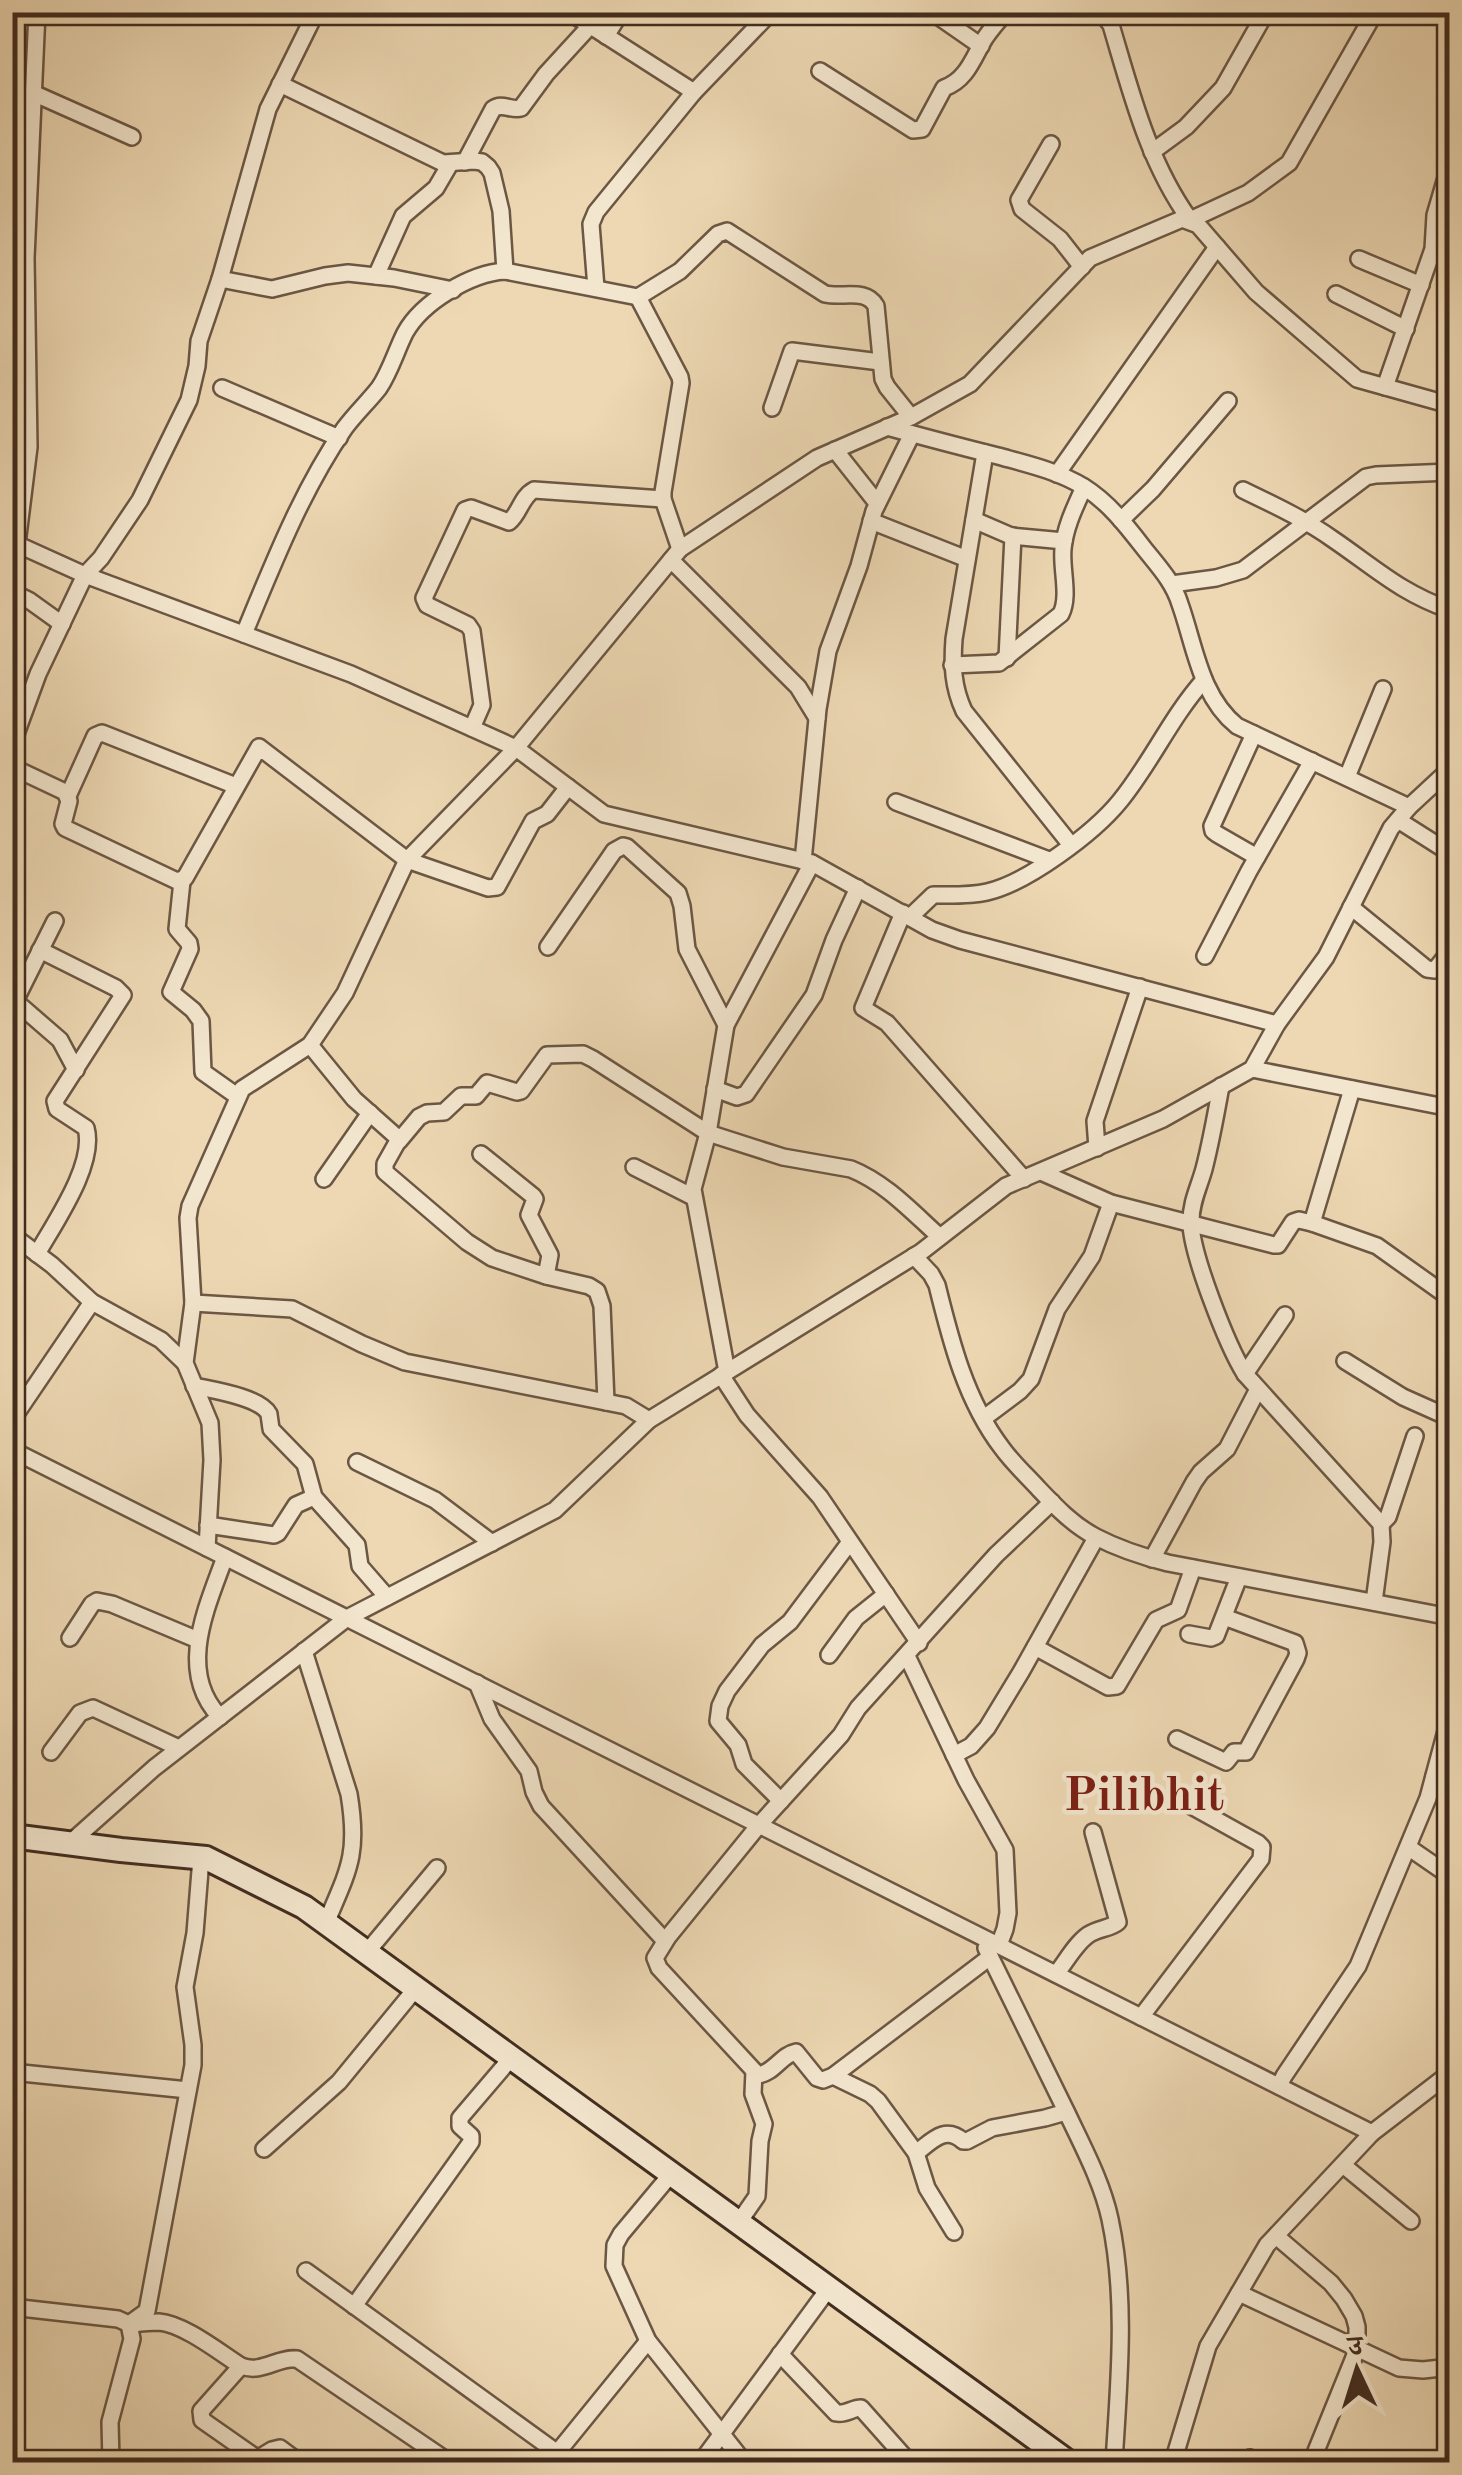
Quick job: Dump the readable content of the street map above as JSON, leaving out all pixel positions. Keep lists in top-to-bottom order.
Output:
{
  "districts": ["Pilibhit"],
  "north": "top"
}
